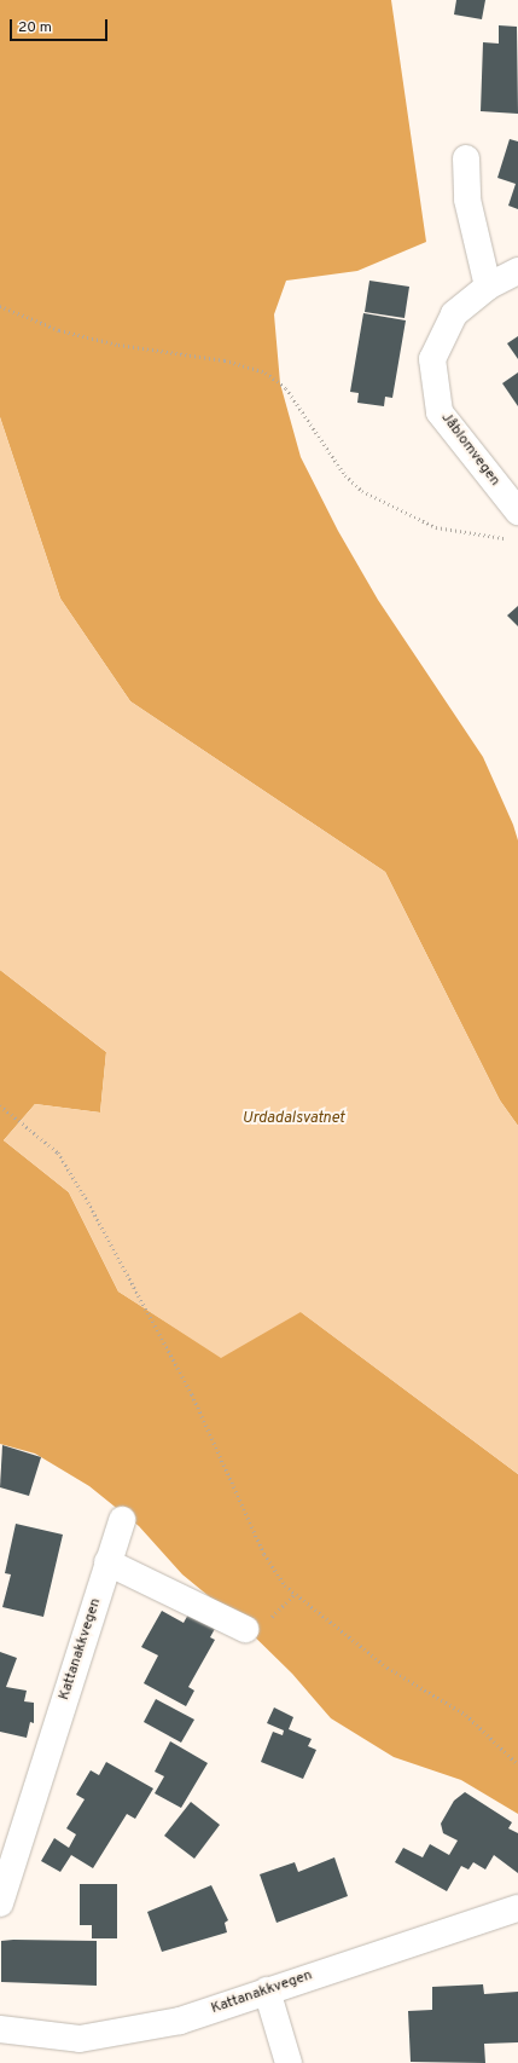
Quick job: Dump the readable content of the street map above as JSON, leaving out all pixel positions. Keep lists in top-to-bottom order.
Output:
{
  "streets": {
    "street": ["Jåblomvegen", "Kattanakkvegen"]
  },
  "water": ["Urdadalsvatnet"],
  "scale_bar": "20 m"
}
